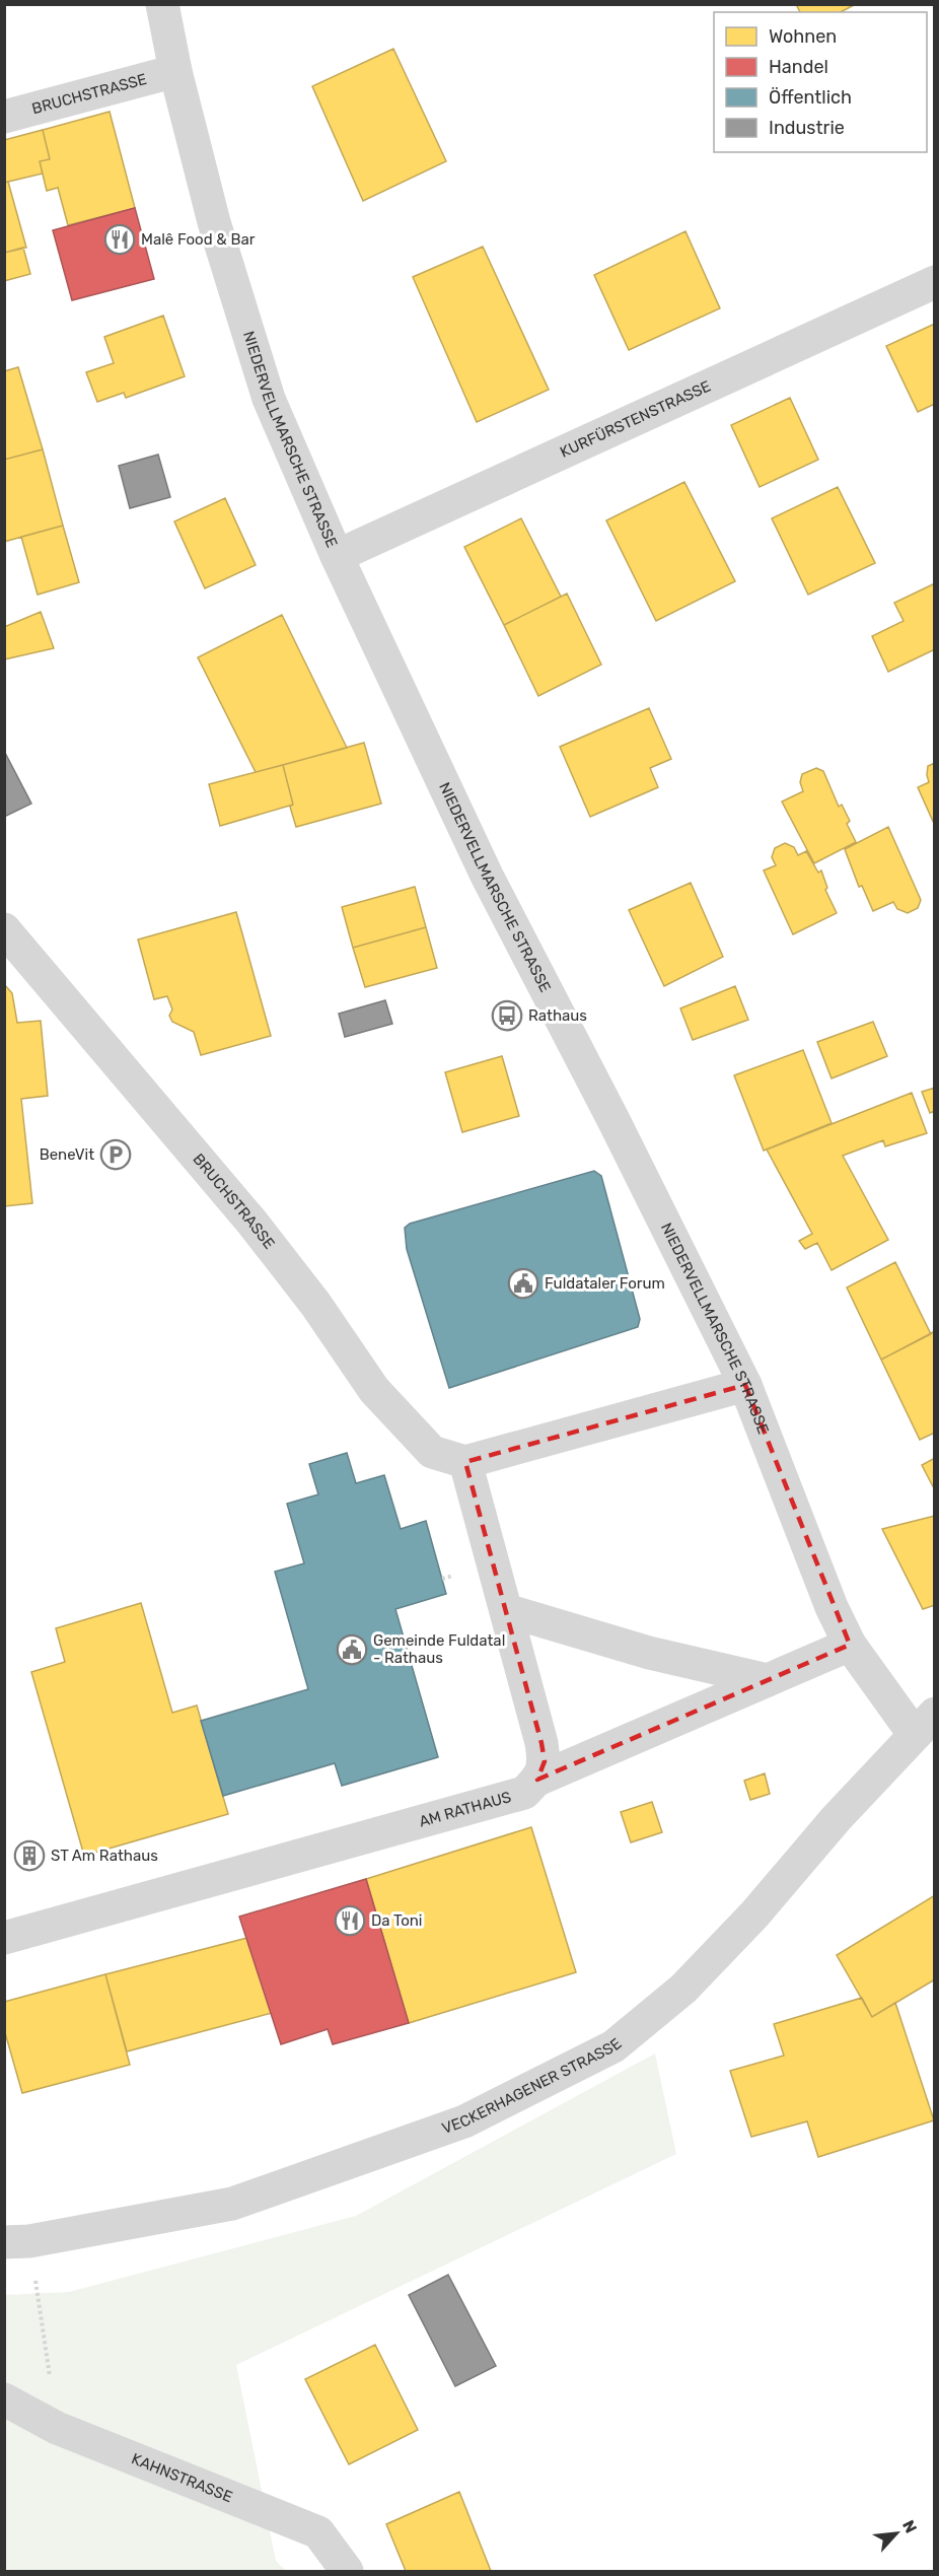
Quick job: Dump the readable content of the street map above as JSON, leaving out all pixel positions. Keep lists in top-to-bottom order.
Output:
{
  "streets": {
    "street": [
      "BRUCHSTRASSE",
      "KURFÜRSTENSTRASSE",
      "NIEDERVELLMARSCHE STRASSE",
      "AM RATHAUS",
      "VECKERHAGENER STRASSE",
      "KAHNSTRASSE"
    ]
  },
  "crossings": [
    ["BRUCHSTRASSE", "NIEDERVELLMARSCHE STRASSE"],
    ["KURFÜRSTENSTRASSE", "NIEDERVELLMARSCHE STRASSE"],
    ["NIEDERVELLMARSCHE STRASSE", "AM RATHAUS"],
    ["NIEDERVELLMARSCHE STRASSE", "VECKERHAGENER STRASSE"]
  ],
  "places": {
    "restaurant": ["Malê Food & Bar", "Da Toni"],
    "bus stop": ["Rathaus"],
    "parking": ["BeneVit"],
    "public building": ["Fuldataler Forum", "Gemeinde Fuldatal - Rathaus"],
    "building": ["ST Am Rathaus"]
  },
  "legend": [
    "Wohnen",
    "Handel",
    "Öffentlich",
    "Industrie"
  ],
  "north": "top right"
}
